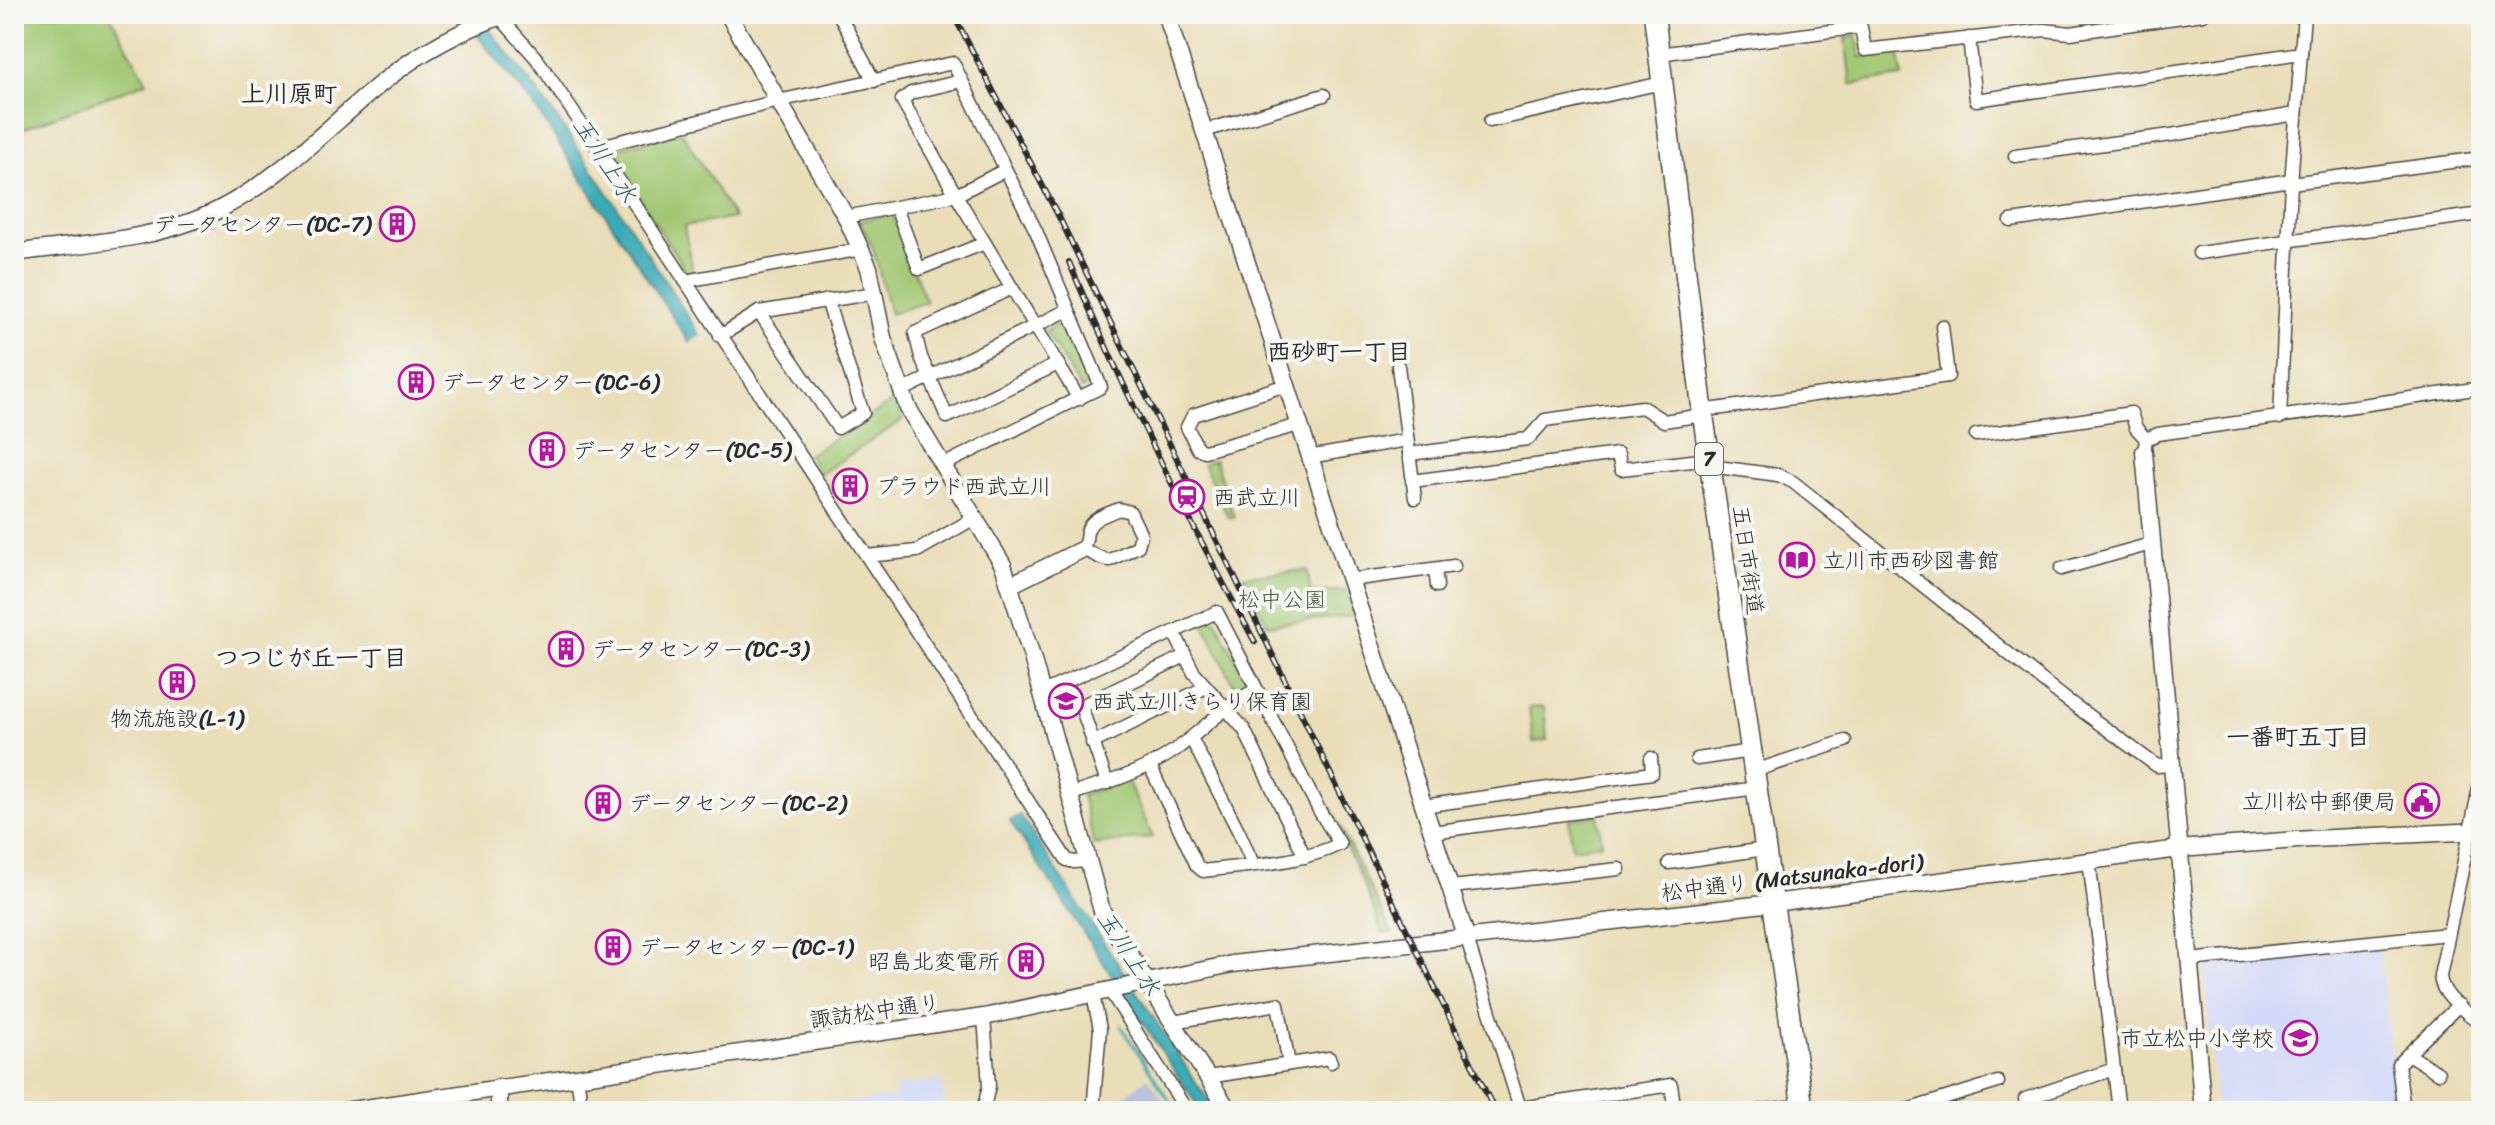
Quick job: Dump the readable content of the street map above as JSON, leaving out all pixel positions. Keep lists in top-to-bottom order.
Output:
{
  "streets": {
    "main road": ["7", "五日市街道"],
    "street": ["松中通り (Matsunaka-dori)", "諏訪松中通り"]
  },
  "crossings": [
    ["五日市街道", "松中通り (Matsunaka-dori)"],
    ["松中通り (Matsunaka-dori)", "諏訪松中通り"]
  ],
  "districts": [
    "上川原町",
    "西砂町一丁目",
    "つつじが丘一丁目",
    "一番町五丁目"
  ],
  "water": ["玉川上水"],
  "parks": ["松中公園"],
  "places": {
    "building": [
      "データセンター(DC-7)",
      "データセンター(DC-6)",
      "データセンター(DC-5)",
      "プラウド西武立川",
      "データセンター(DC-3)",
      "物流施設(L-1)",
      "データセンター(DC-2)",
      "データセンター(DC-1)",
      "昭島北変電所"
    ],
    "station": ["西武立川"],
    "library": ["立川市西砂図書館"],
    "school or university": ["西武立川きらり保育園", "市立松中小学校"],
    "public building": ["立川松中郵便局"]
  }
}
